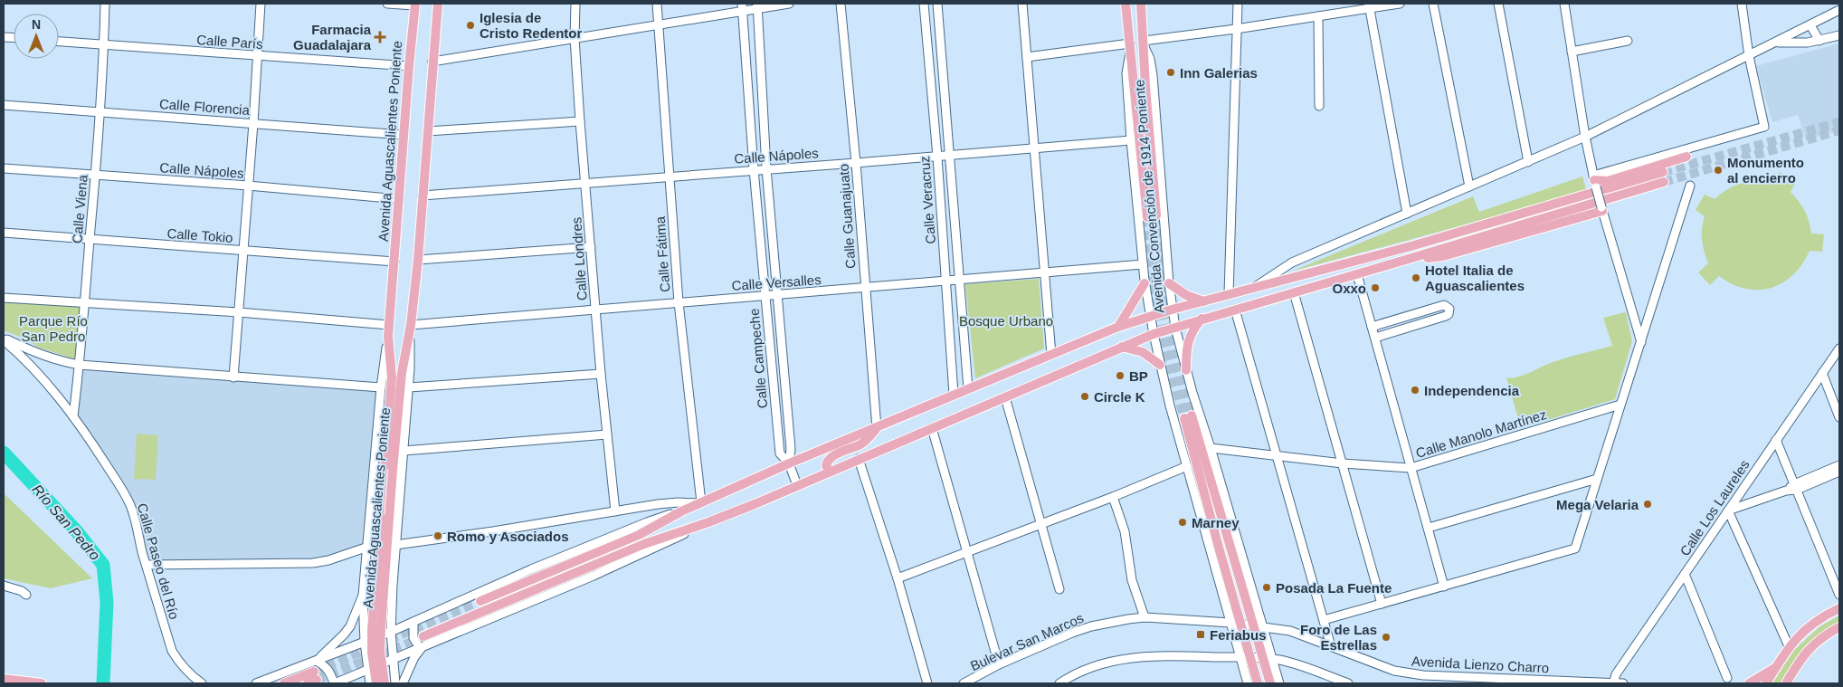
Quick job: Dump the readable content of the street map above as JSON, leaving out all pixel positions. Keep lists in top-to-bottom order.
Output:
{
  "streets": {
    "main road": ["Avenida Aguascalientes Poniente", "Avenida Convención de 1914 Poniente"],
    "street": [
      "Calle París",
      "Calle Florencia",
      "Calle Nápoles",
      "Calle Veracruz",
      "Calle Viena",
      "Calle Guanajuato",
      "Calle Tokio",
      "Calle Fátima",
      "Calle Londres",
      "Calle Versalles",
      "Calle Campeche",
      "Calle Manolo Martínez",
      "Calle Los Laureles",
      "Calle Paseo del Río",
      "Bulevar San Marcos",
      "Avenida Lienzo Charro"
    ]
  },
  "crossings": [
    ["Calle París", "Avenida Aguascalientes Poniente"],
    ["Calle París", "Calle Viena"],
    ["Calle Florencia", "Avenida Aguascalientes Poniente"],
    ["Calle Florencia", "Calle Viena"],
    ["Avenida Aguascalientes Poniente", "Calle Nápoles"],
    ["Avenida Aguascalientes Poniente", "Calle Tokio"],
    ["Avenida Aguascalientes Poniente", "Calle Versalles"],
    ["Calle Nápoles", "Avenida Convención de 1914 Poniente"],
    ["Calle Nápoles", "Calle Veracruz"],
    ["Calle Nápoles", "Calle Viena"],
    ["Calle Nápoles", "Calle Guanajuato"],
    ["Calle Nápoles", "Calle Fátima"],
    ["Calle Nápoles", "Calle Londres"],
    ["Calle Nápoles", "Calle Campeche"],
    ["Avenida Convención de 1914 Poniente", "Calle Versalles"],
    ["Avenida Convención de 1914 Poniente", "Calle Manolo Martínez"],
    ["Avenida Convención de 1914 Poniente", "Bulevar San Marcos"],
    ["Avenida Convención de 1914 Poniente", "Avenida Lienzo Charro"],
    ["Calle Veracruz", "Calle Versalles"],
    ["Calle Viena", "Calle Tokio"],
    ["Calle Viena", "Calle Paseo del Río"],
    ["Calle Guanajuato", "Calle Versalles"],
    ["Calle Fátima", "Calle Versalles"],
    ["Calle Londres", "Calle Versalles"],
    ["Calle Versalles", "Calle Campeche"],
    ["Calle Los Laureles", "Avenida Lienzo Charro"],
    ["Bulevar San Marcos", "Avenida Lienzo Charro"]
  ],
  "water": ["Río San Pedro"],
  "parks": ["Parque Río San Pedro", "Bosque Urbano"],
  "places": {
    "other": [
      "Iglesia de Cristo Redentor",
      "Inn Galerias",
      "Monumento al encierro",
      "Hotel Italia de Aguascalientes",
      "Oxxo",
      "BP",
      "Independencia",
      "Circle K",
      "Mega Velaria",
      "Marney",
      "Romo y Asociados",
      "Posada La Fuente",
      "Foro de Las Estrellas"
    ],
    "health": ["Farmacia Guadalajara"],
    "transit": ["Feriabus"]
  },
  "north": "top"
}
